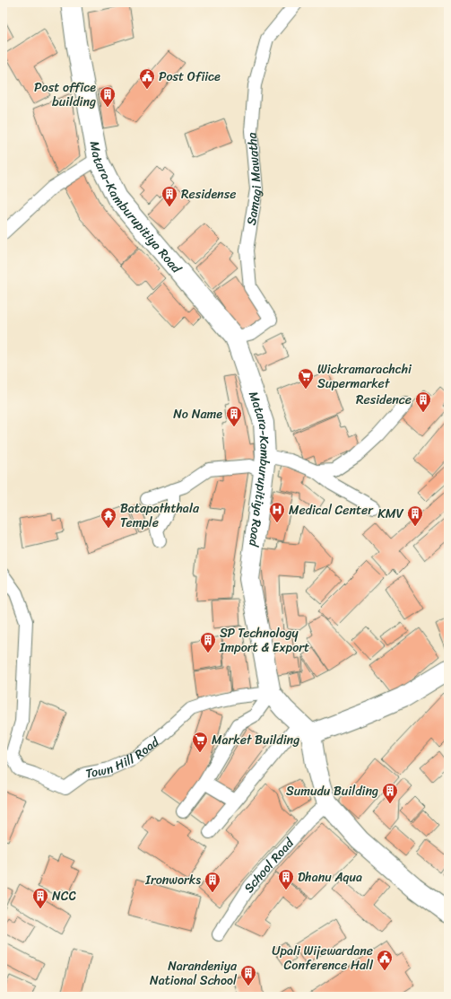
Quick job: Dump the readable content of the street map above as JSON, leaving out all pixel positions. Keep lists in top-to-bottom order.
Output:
{
  "streets": {
    "main road": ["Matara-Kamburupitiya Road"],
    "street": ["Samagi Mawatha", "Town Hill Road", "School Road"]
  },
  "crossings": [
    ["Samagi Mawatha", "Matara-Kamburupitiya Road"],
    ["Matara-Kamburupitiya Road", "Town Hill Road"]
  ],
  "places": {
    "public building": ["Post Ofiice", "Upali Wijewardane Conference Hall"],
    "building": [
      "Post office building",
      "Residense",
      "Residence",
      "No Name",
      "KMV",
      "SP Technology Import & Export",
      "Sumudu Building",
      "Dhanu Aqua",
      "Ironworks",
      "NCC",
      "Narandeniya National School"
    ],
    "supermarket": ["Wickramarachchi Supermarket", "Market Building"],
    "hospital": ["Medical Center"],
    "temple": ["Batapaththala Temple"]
  }
}
